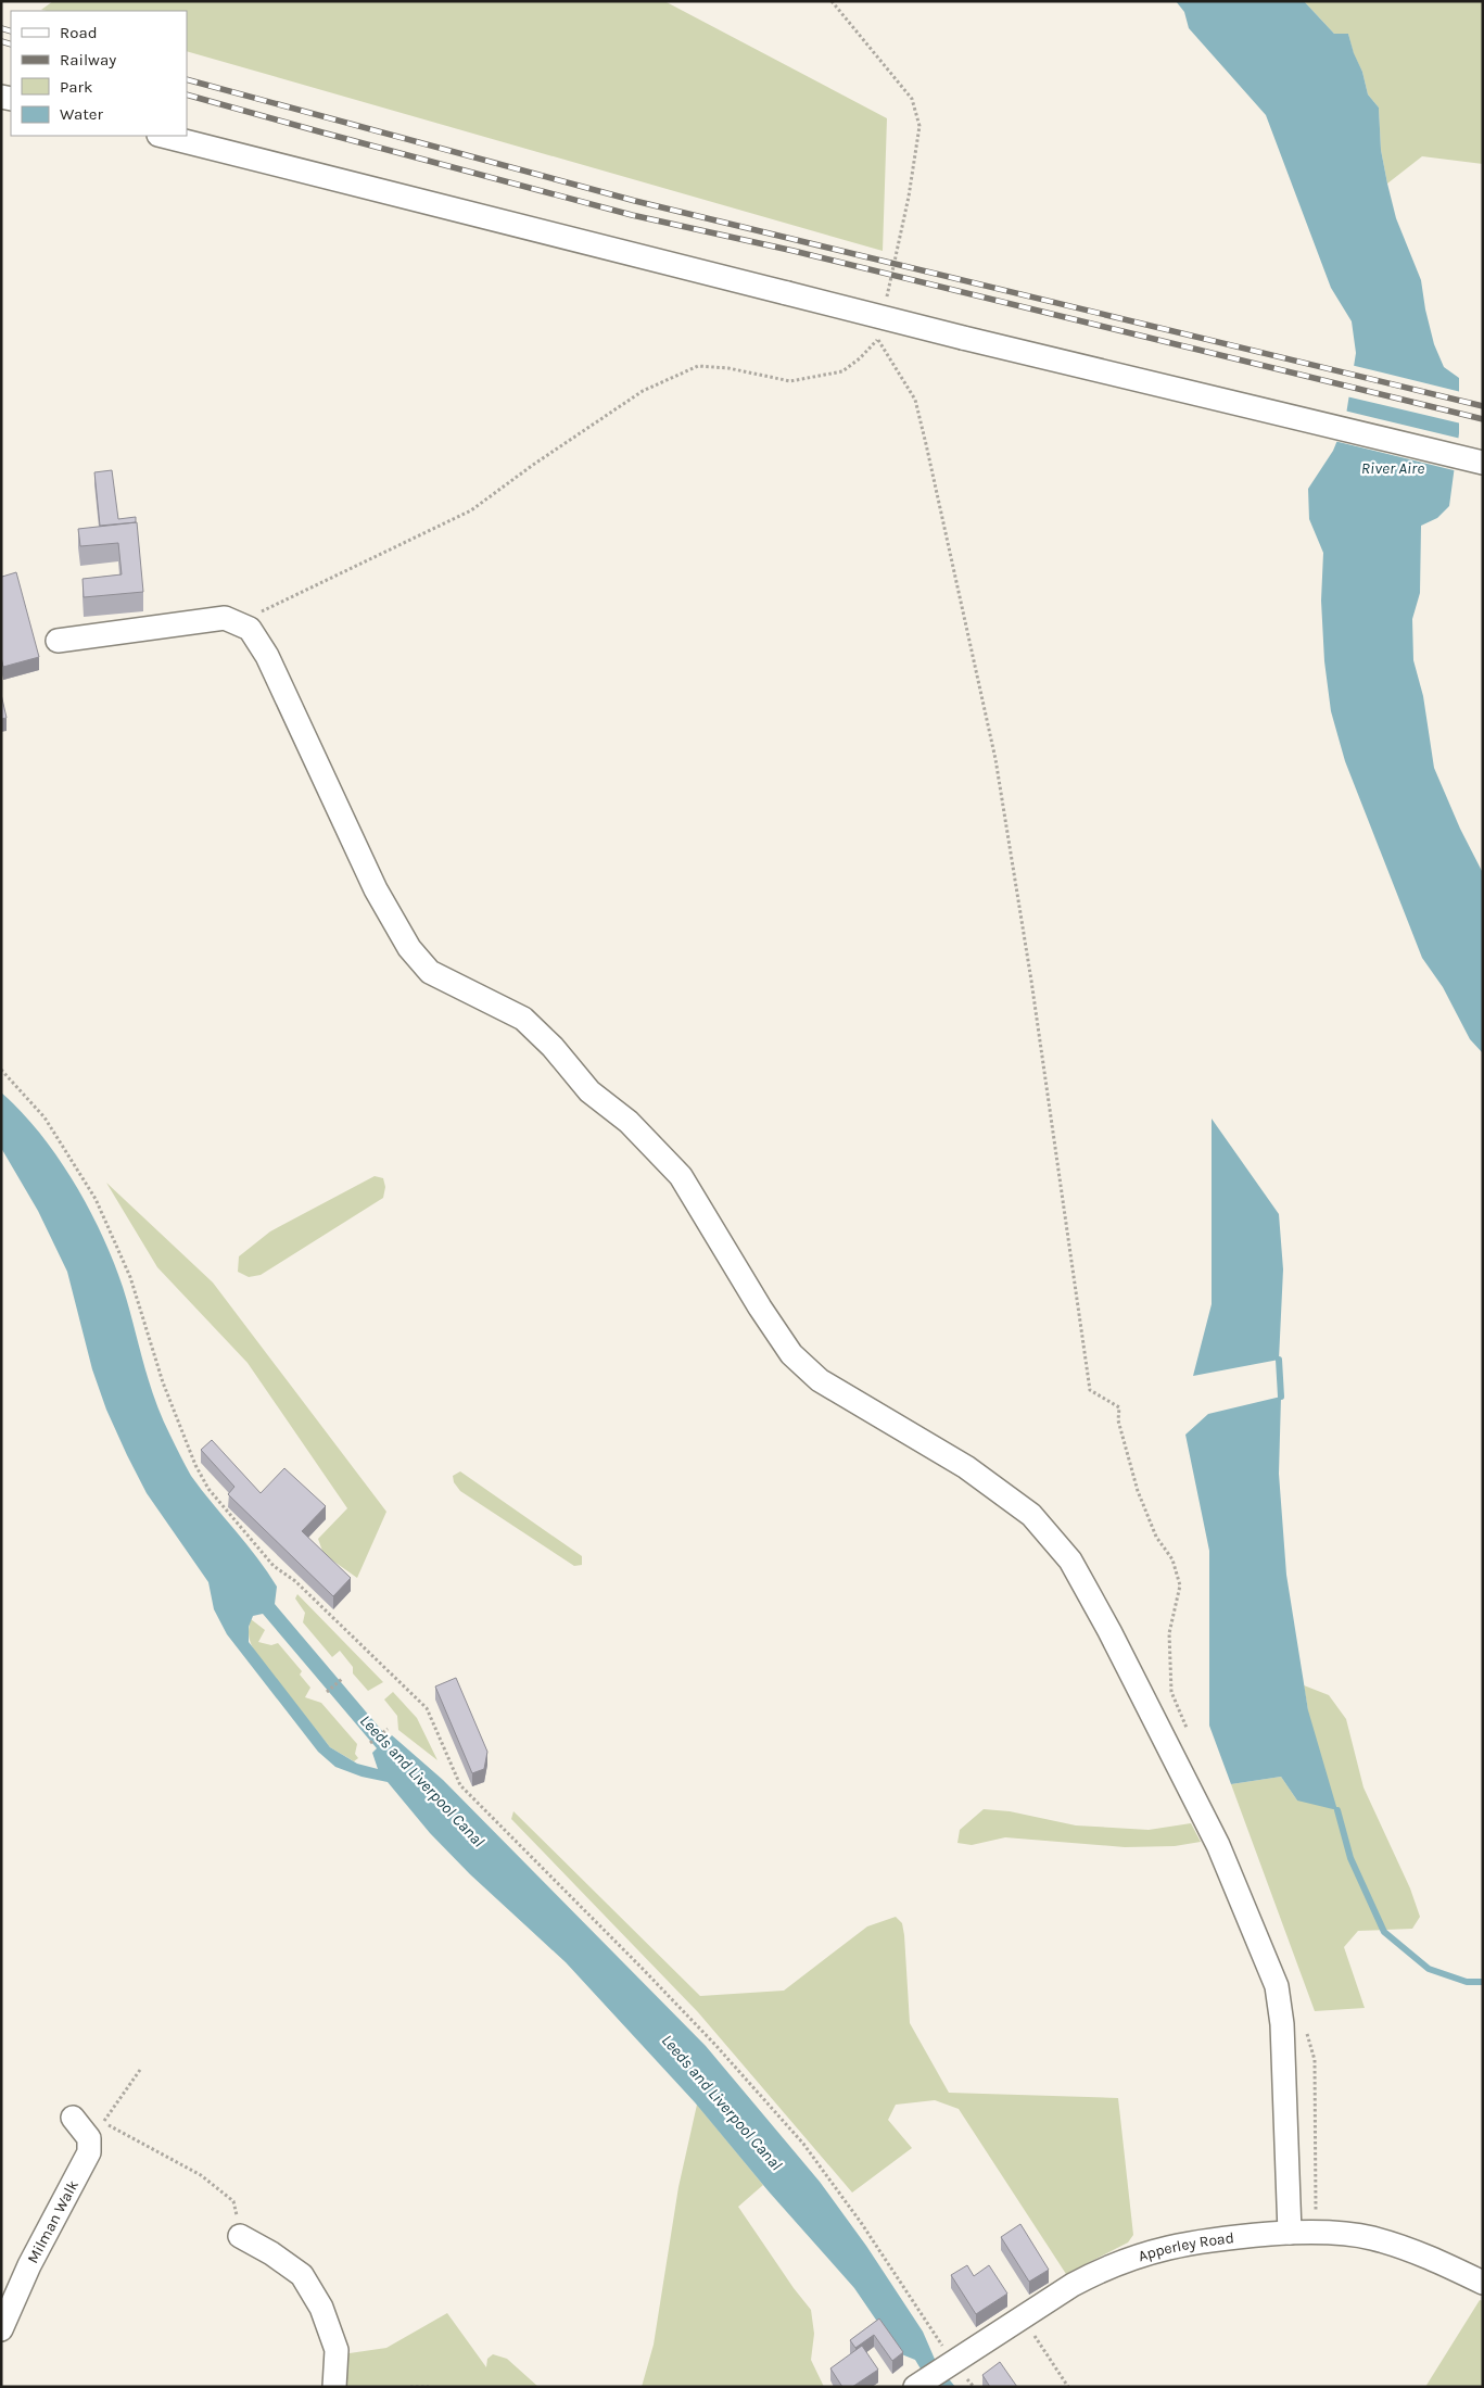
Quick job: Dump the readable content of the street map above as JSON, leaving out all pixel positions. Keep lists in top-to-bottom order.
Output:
{
  "streets": {
    "street": ["Milman Walk", "Apperley Road"]
  },
  "water": ["River Aire", "Leeds and Liverpool Canal"],
  "legend": [
    "Road",
    "Railway",
    "Park",
    "Water"
  ]
}
